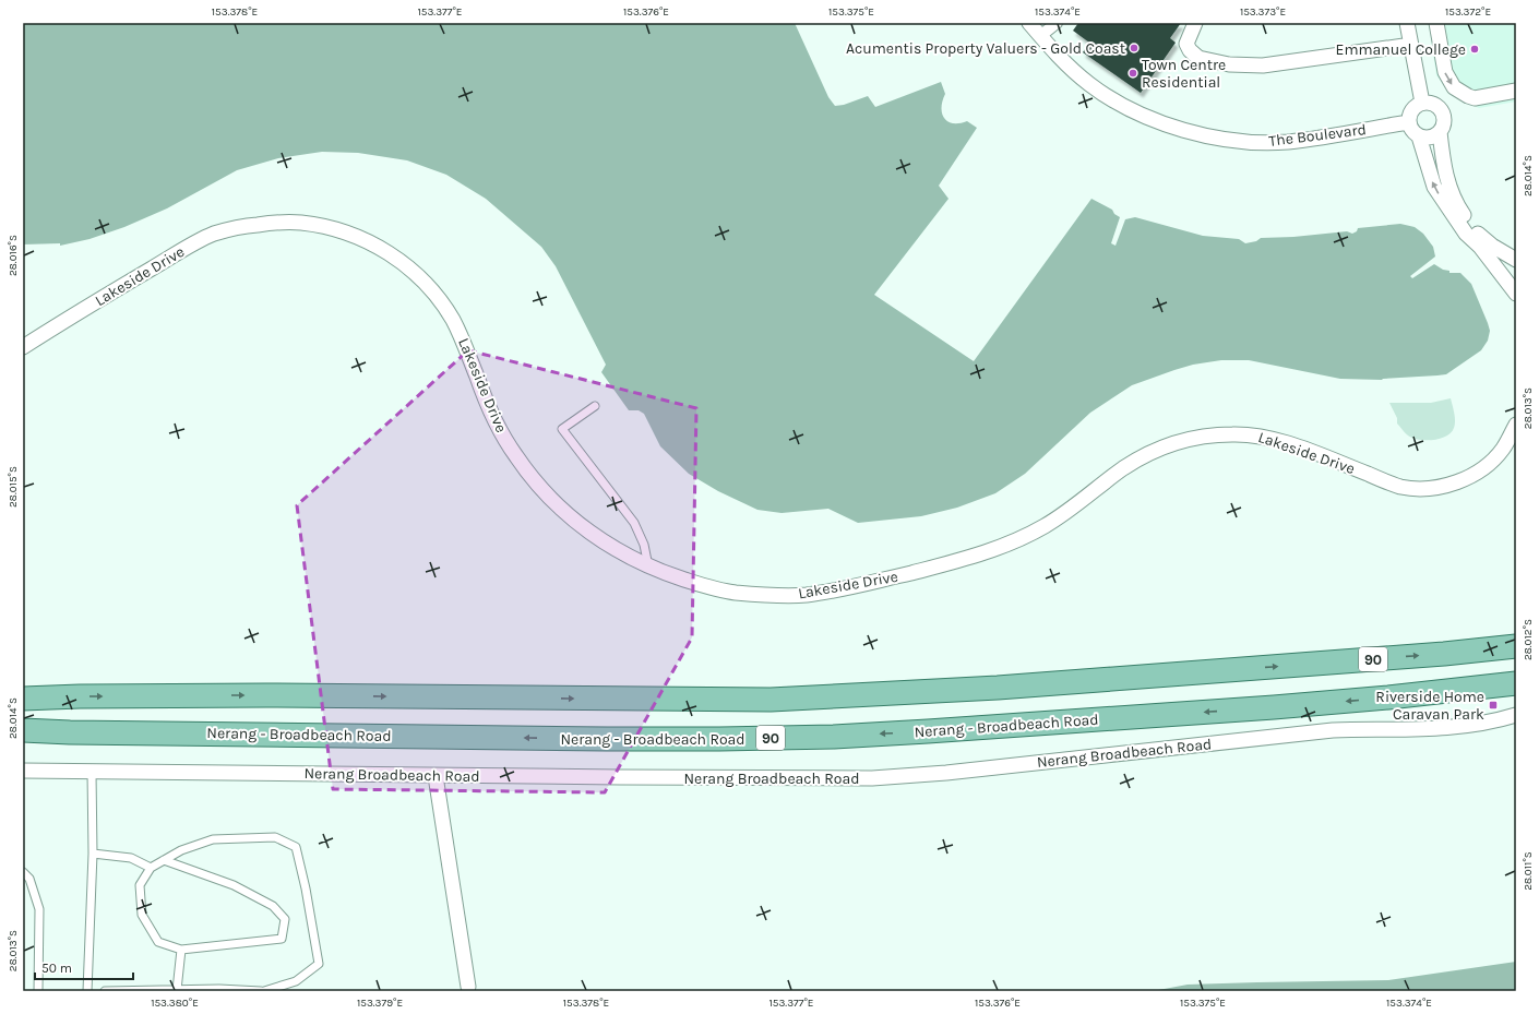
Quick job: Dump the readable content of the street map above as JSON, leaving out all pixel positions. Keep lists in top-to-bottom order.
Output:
{
  "streets": {
    "main road": ["90", "Nerang - Broadbeach Road"],
    "street": ["The Boulevard", "Lakeside Drive", "Nerang Broadbeach Road"]
  },
  "places": {
    "other": ["Acumentis Property Valuers - Gold Coast", "Emmanuel College", "Town Centre Residential"],
    "transit": ["Riverside Home Caravan Park"]
  },
  "scale_bar": "50 m",
  "coordinates": [
    "153.378°E",
    "153.377°E",
    "153.376°E",
    "153.375°E",
    "153.374°E",
    "153.373°E",
    "153.372°E",
    "28.014°S",
    "28.016°S",
    "28.013°S",
    "28.015°S",
    "28.012°S",
    "28.011°S",
    "153.380°E",
    "153.379°E"
  ]
}
